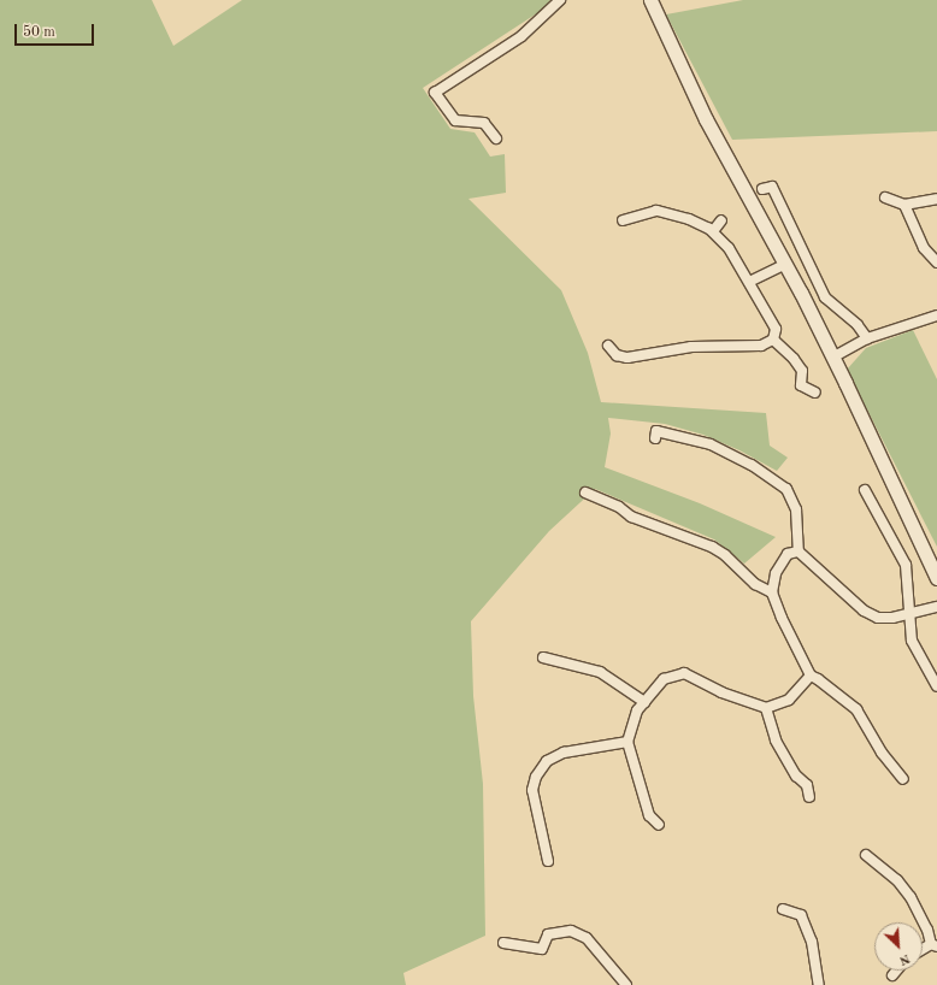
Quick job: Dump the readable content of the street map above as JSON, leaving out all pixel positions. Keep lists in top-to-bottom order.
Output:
{
  "scale_bar": "50 m",
  "north": "bottom right"
}
